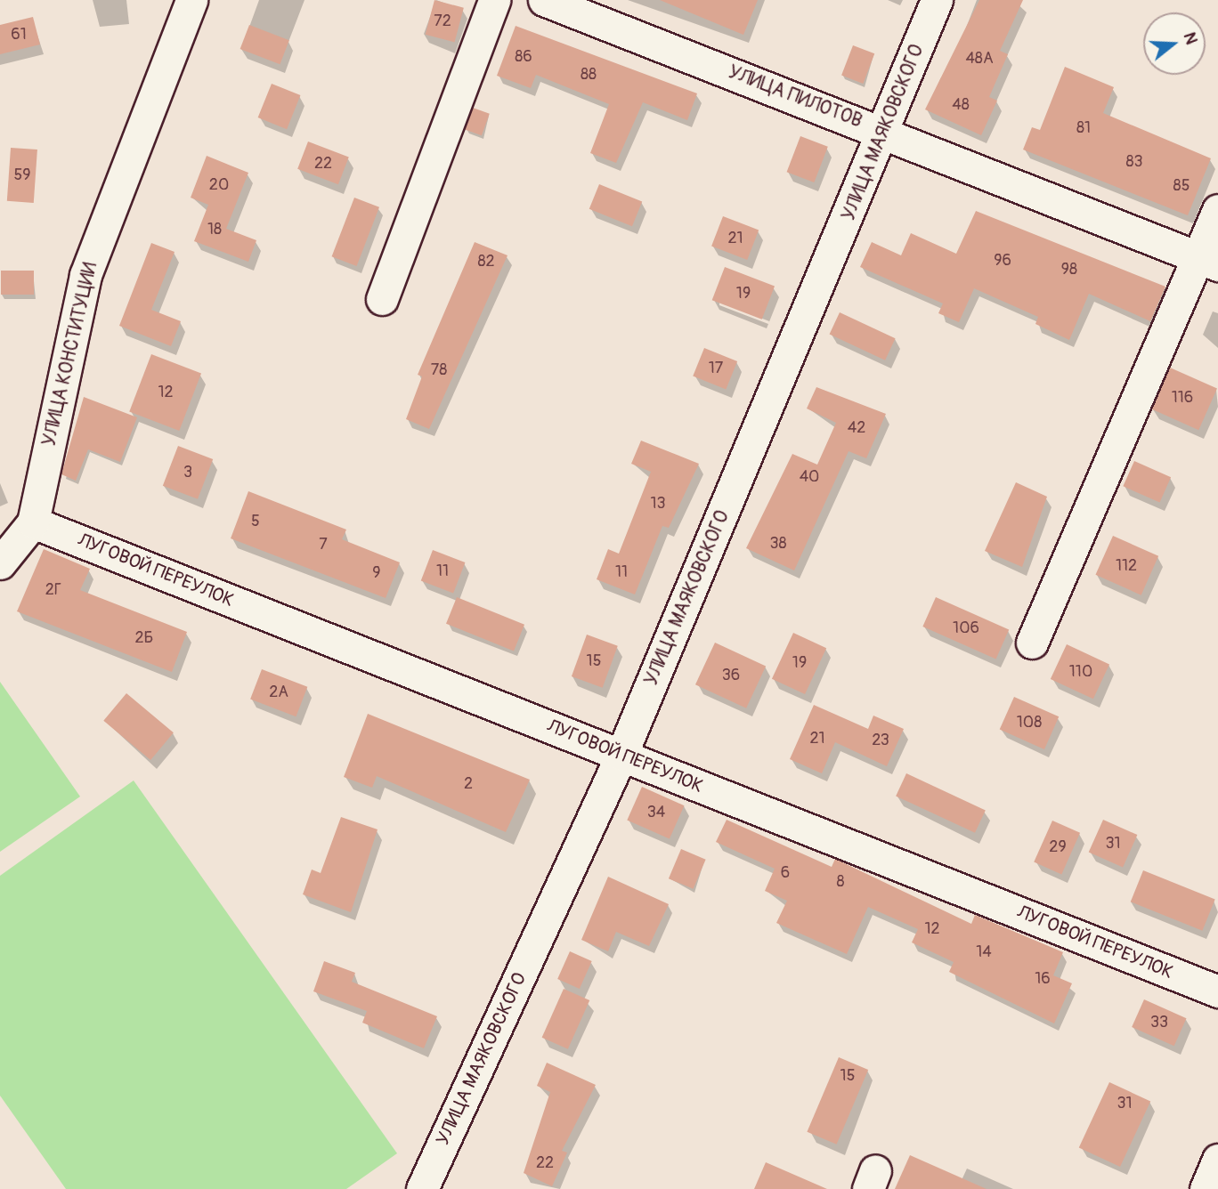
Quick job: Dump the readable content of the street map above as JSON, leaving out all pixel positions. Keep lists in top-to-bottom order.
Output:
{
  "streets": {
    "street": [
      "УЛИЦА ПИЛОТОВ",
      "УЛИЦА МАЯКОВСКОГО",
      "УЛИЦА КОНСТИТУЦИИ",
      "ЛУГОВОЙ ПЕРЕУЛОК"
    ]
  },
  "crossings": [
    ["УЛИЦА ПИЛОТОВ", "УЛИЦА МАЯКОВСКОГО"],
    ["УЛИЦА МАЯКОВСКОГО", "ЛУГОВОЙ ПЕРЕУЛОК"],
    ["УЛИЦА КОНСТИТУЦИИ", "ЛУГОВОЙ ПЕРЕУЛОК"]
  ],
  "house_numbers": [
    "72",
    "61",
    "86",
    "48А",
    "88",
    "48",
    "81",
    "83",
    "22",
    "59",
    "20",
    "85",
    "18",
    "21",
    "96",
    "82",
    "98",
    "19",
    "17",
    "78",
    "12",
    "116",
    "42",
    "3",
    "40",
    "13",
    "5",
    "38",
    "7",
    "112",
    "11",
    "11",
    "9",
    "2Г",
    "106",
    "2Б",
    "15",
    "19",
    "110",
    "36",
    "2А",
    "108",
    "21",
    "23",
    "2",
    "34",
    "31",
    "29",
    "6",
    "8",
    "12",
    "14",
    "16",
    "33",
    "15",
    "31",
    "22"
  ],
  "north": "right"
}
